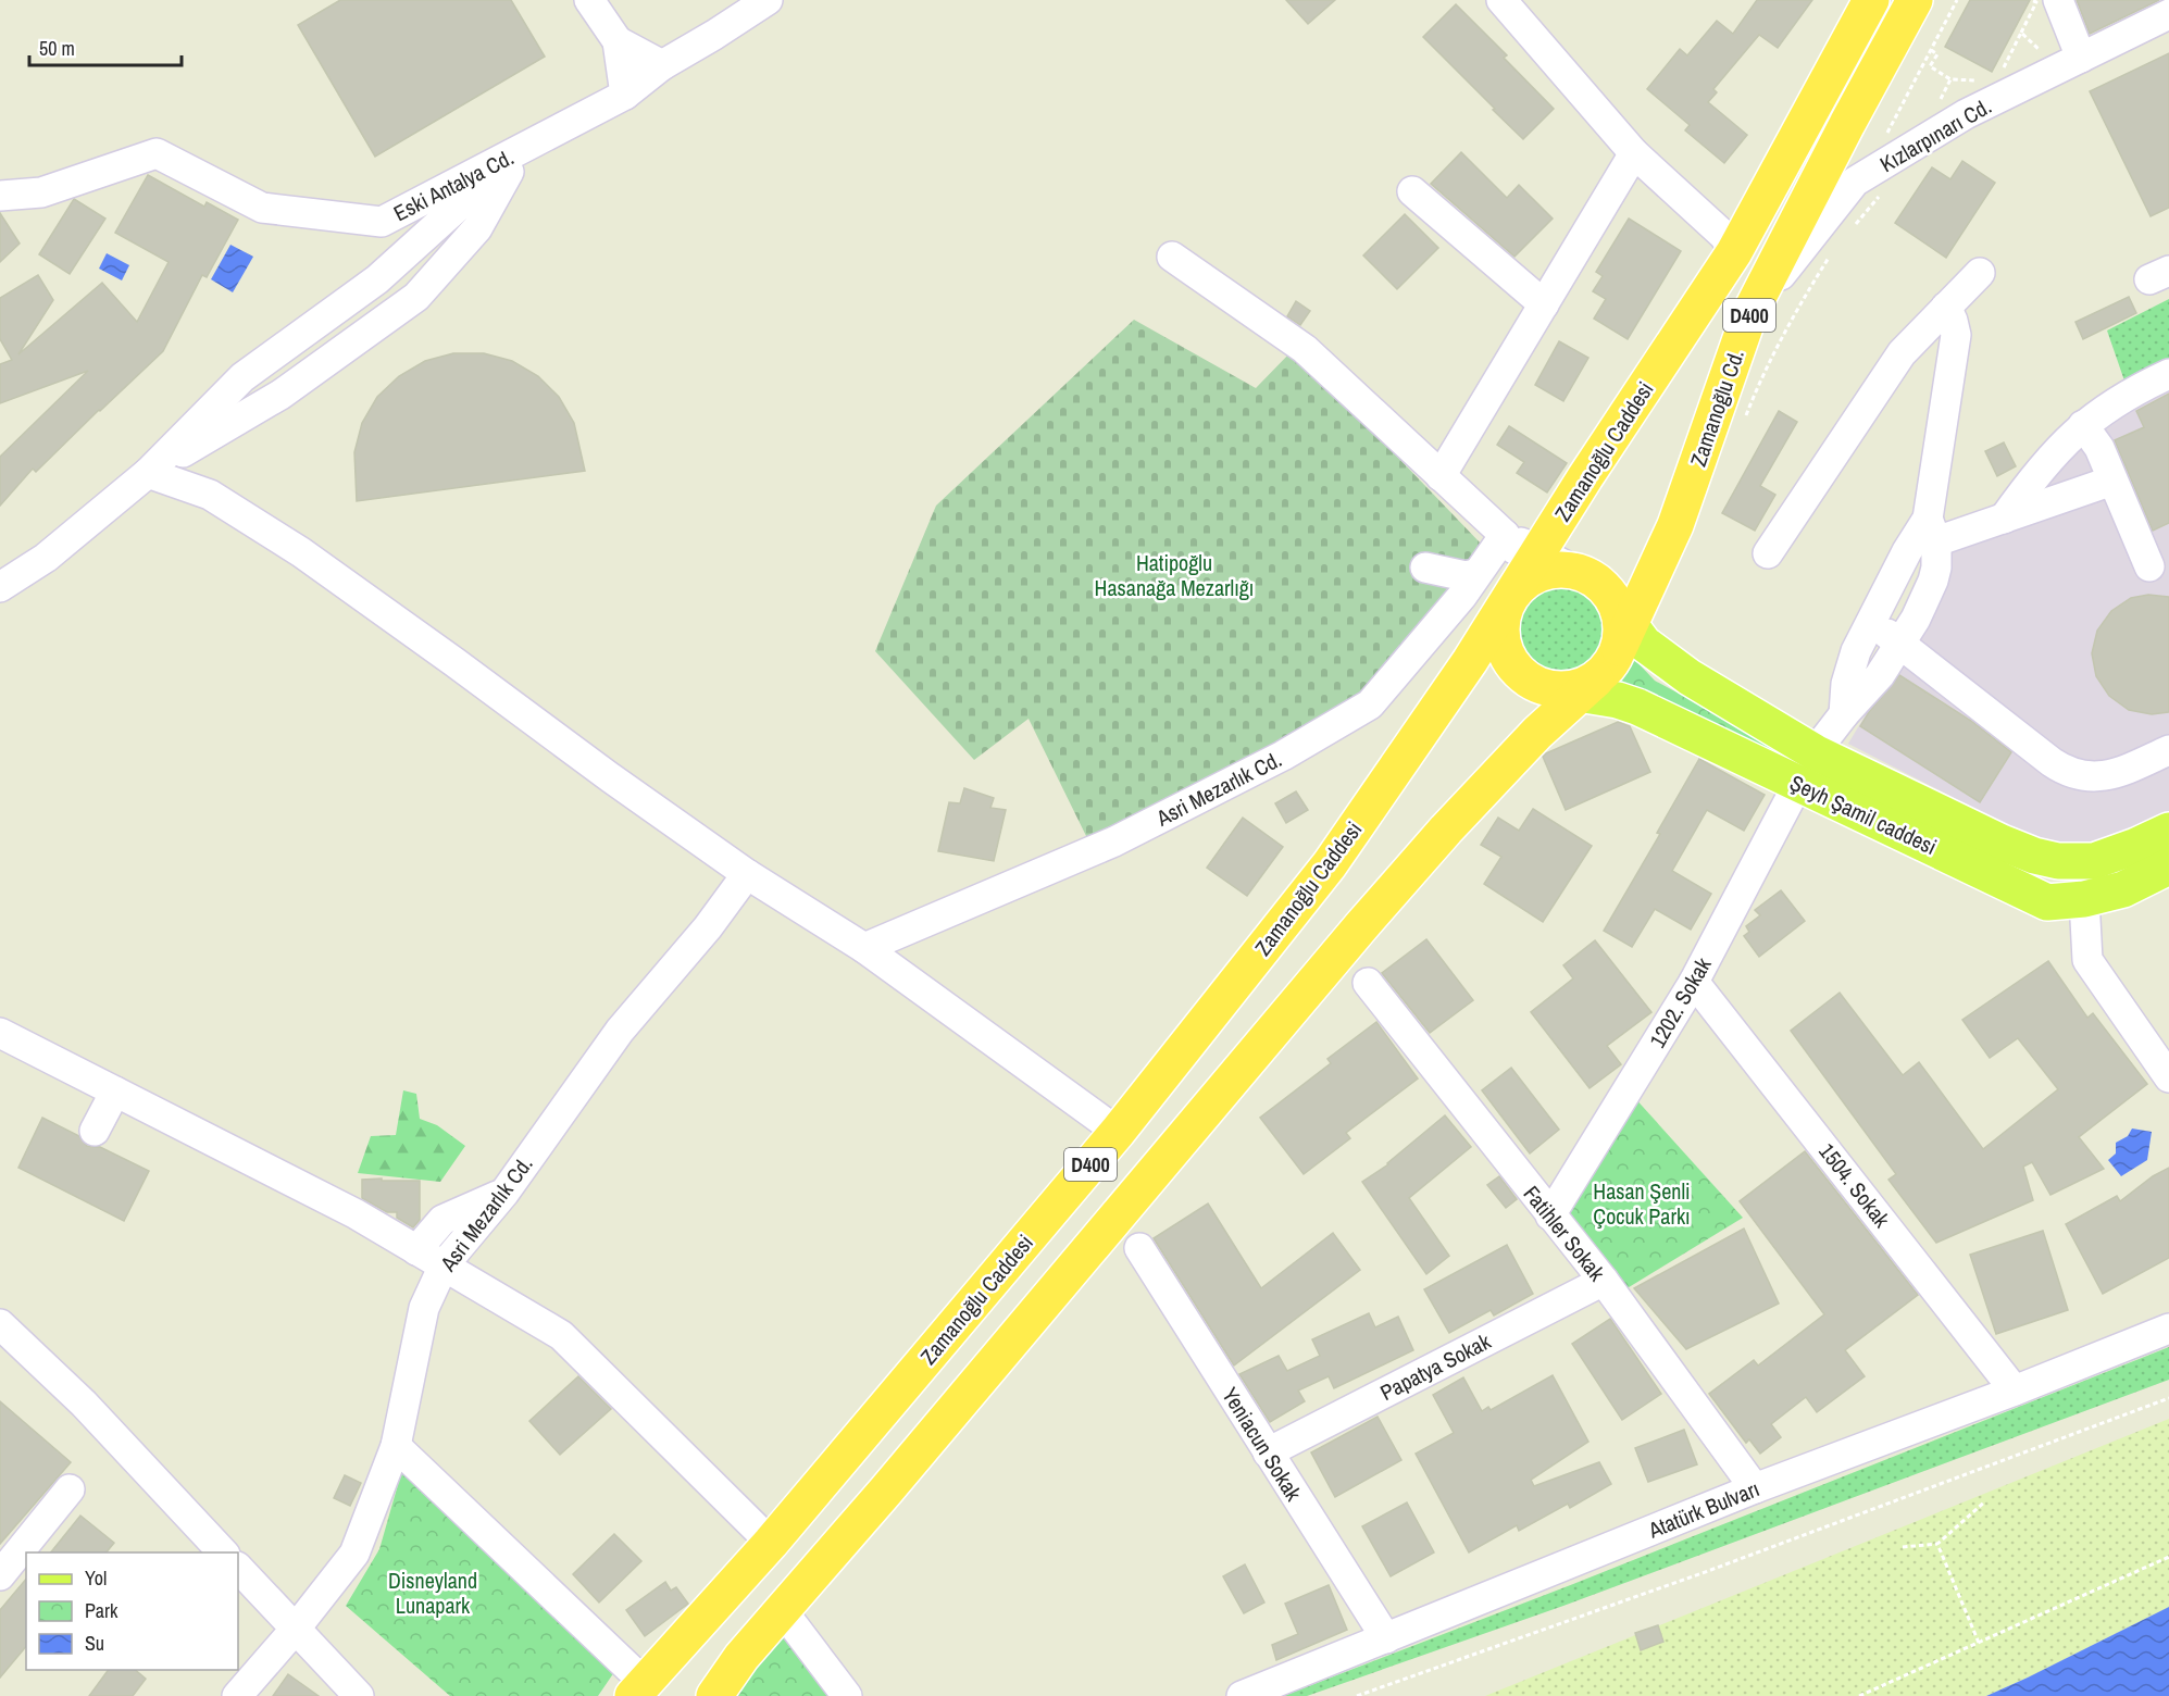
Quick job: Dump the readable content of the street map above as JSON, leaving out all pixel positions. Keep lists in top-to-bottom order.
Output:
{
  "streets": {
    "highway": ["D400", "Zamanoğlu Cd.", "Zamanoğlu Caddesi"],
    "main road": ["Şeyh Şamil caddesi"],
    "street": [
      "Kızlarpınarı Cd.",
      "Eski Antalya Cd.",
      "Asri Mezarlık Cd.",
      "1202. Sokak",
      "1504. Sokak",
      "Fatihler Sokak",
      "Papatya Sokak",
      "Yeniacun Sokak",
      "Atatürk Bulvarı"
    ]
  },
  "crossings": [
    ["Kızlarpınarı Cd.", "Zamanoğlu Cd."],
    ["D400", "Zamanoğlu Cd."],
    ["D400", "Şeyh Şamil caddesi"],
    ["Zamanoğlu Cd.", "Şeyh Şamil caddesi"],
    ["Şeyh Şamil caddesi", "1202. Sokak"],
    ["1202. Sokak", "1504. Sokak"],
    ["1202. Sokak", "Fatihler Sokak"],
    ["1504. Sokak", "Atatürk Bulvarı"],
    ["Fatihler Sokak", "Papatya Sokak"],
    ["Fatihler Sokak", "Atatürk Bulvarı"],
    ["Papatya Sokak", "Yeniacun Sokak"],
    ["Yeniacun Sokak", "Atatürk Bulvarı"]
  ],
  "parks": ["Hatipoğlu Hasanağa Mezarlığı", "Hasan Şenli Çocuk Parkı", "Disneyland Lunapark"],
  "legend": ["Yol", "Park", "Su"],
  "scale_bar": "50 m"
}
